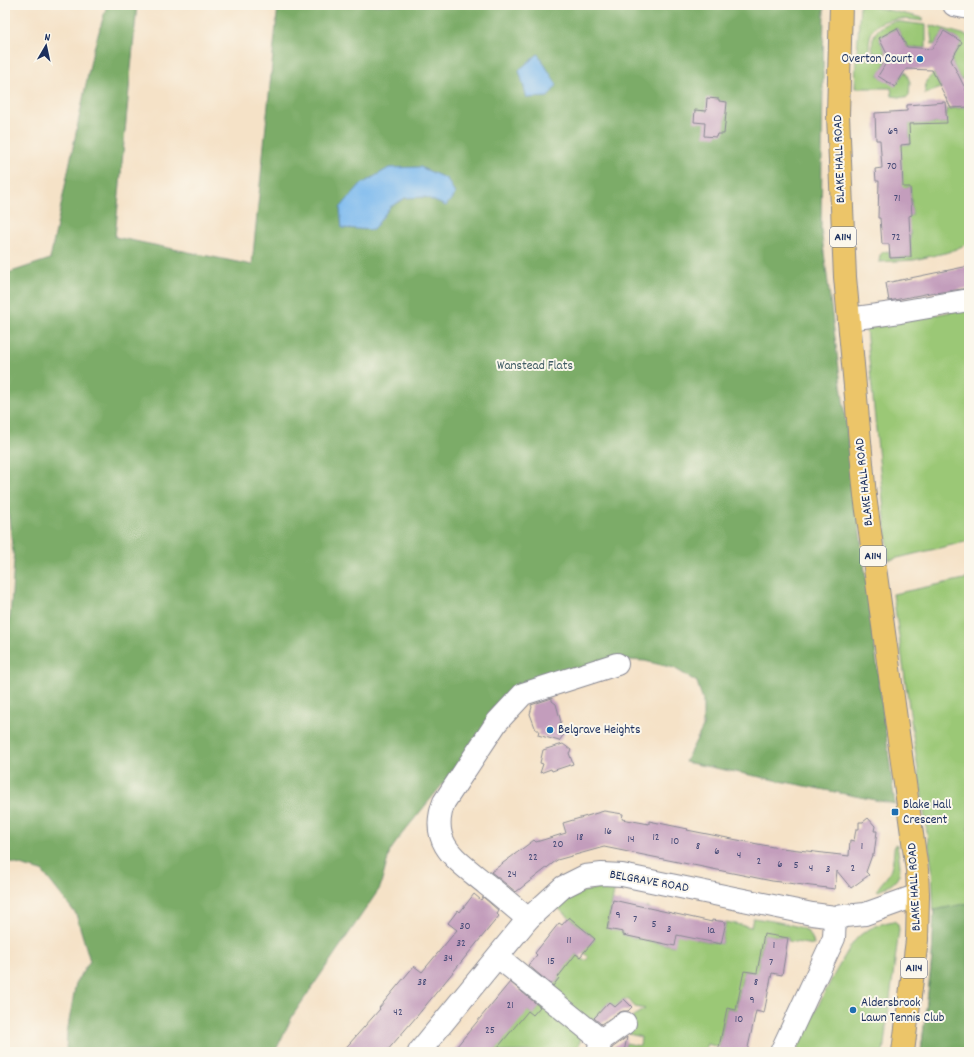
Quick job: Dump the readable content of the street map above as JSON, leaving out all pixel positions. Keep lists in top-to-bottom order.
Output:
{
  "streets": {
    "main road": ["BLAKE HALL ROAD", "A114"],
    "street": ["BELGRAVE ROAD"]
  },
  "parks": ["Wanstead Flats"],
  "places": {
    "other": ["Overton Court", "Belgrave Heights", "Aldersbrook Lawn Tennis Club"],
    "transit": ["Blake Hall Crescent"]
  },
  "house_numbers": [
    "69",
    "70",
    "71",
    "72",
    "16",
    "18",
    "12",
    "14",
    "10",
    "20",
    "8",
    "1",
    "6",
    "4",
    "22",
    "2",
    "6",
    "5",
    "4",
    "2",
    "3",
    "24",
    "9",
    "7",
    "5",
    "30",
    "3",
    "1a",
    "11",
    "32",
    "1",
    "34",
    "15",
    "7",
    "38",
    "8",
    "9",
    "21",
    "42",
    "10",
    "25"
  ],
  "north": "top"
}
